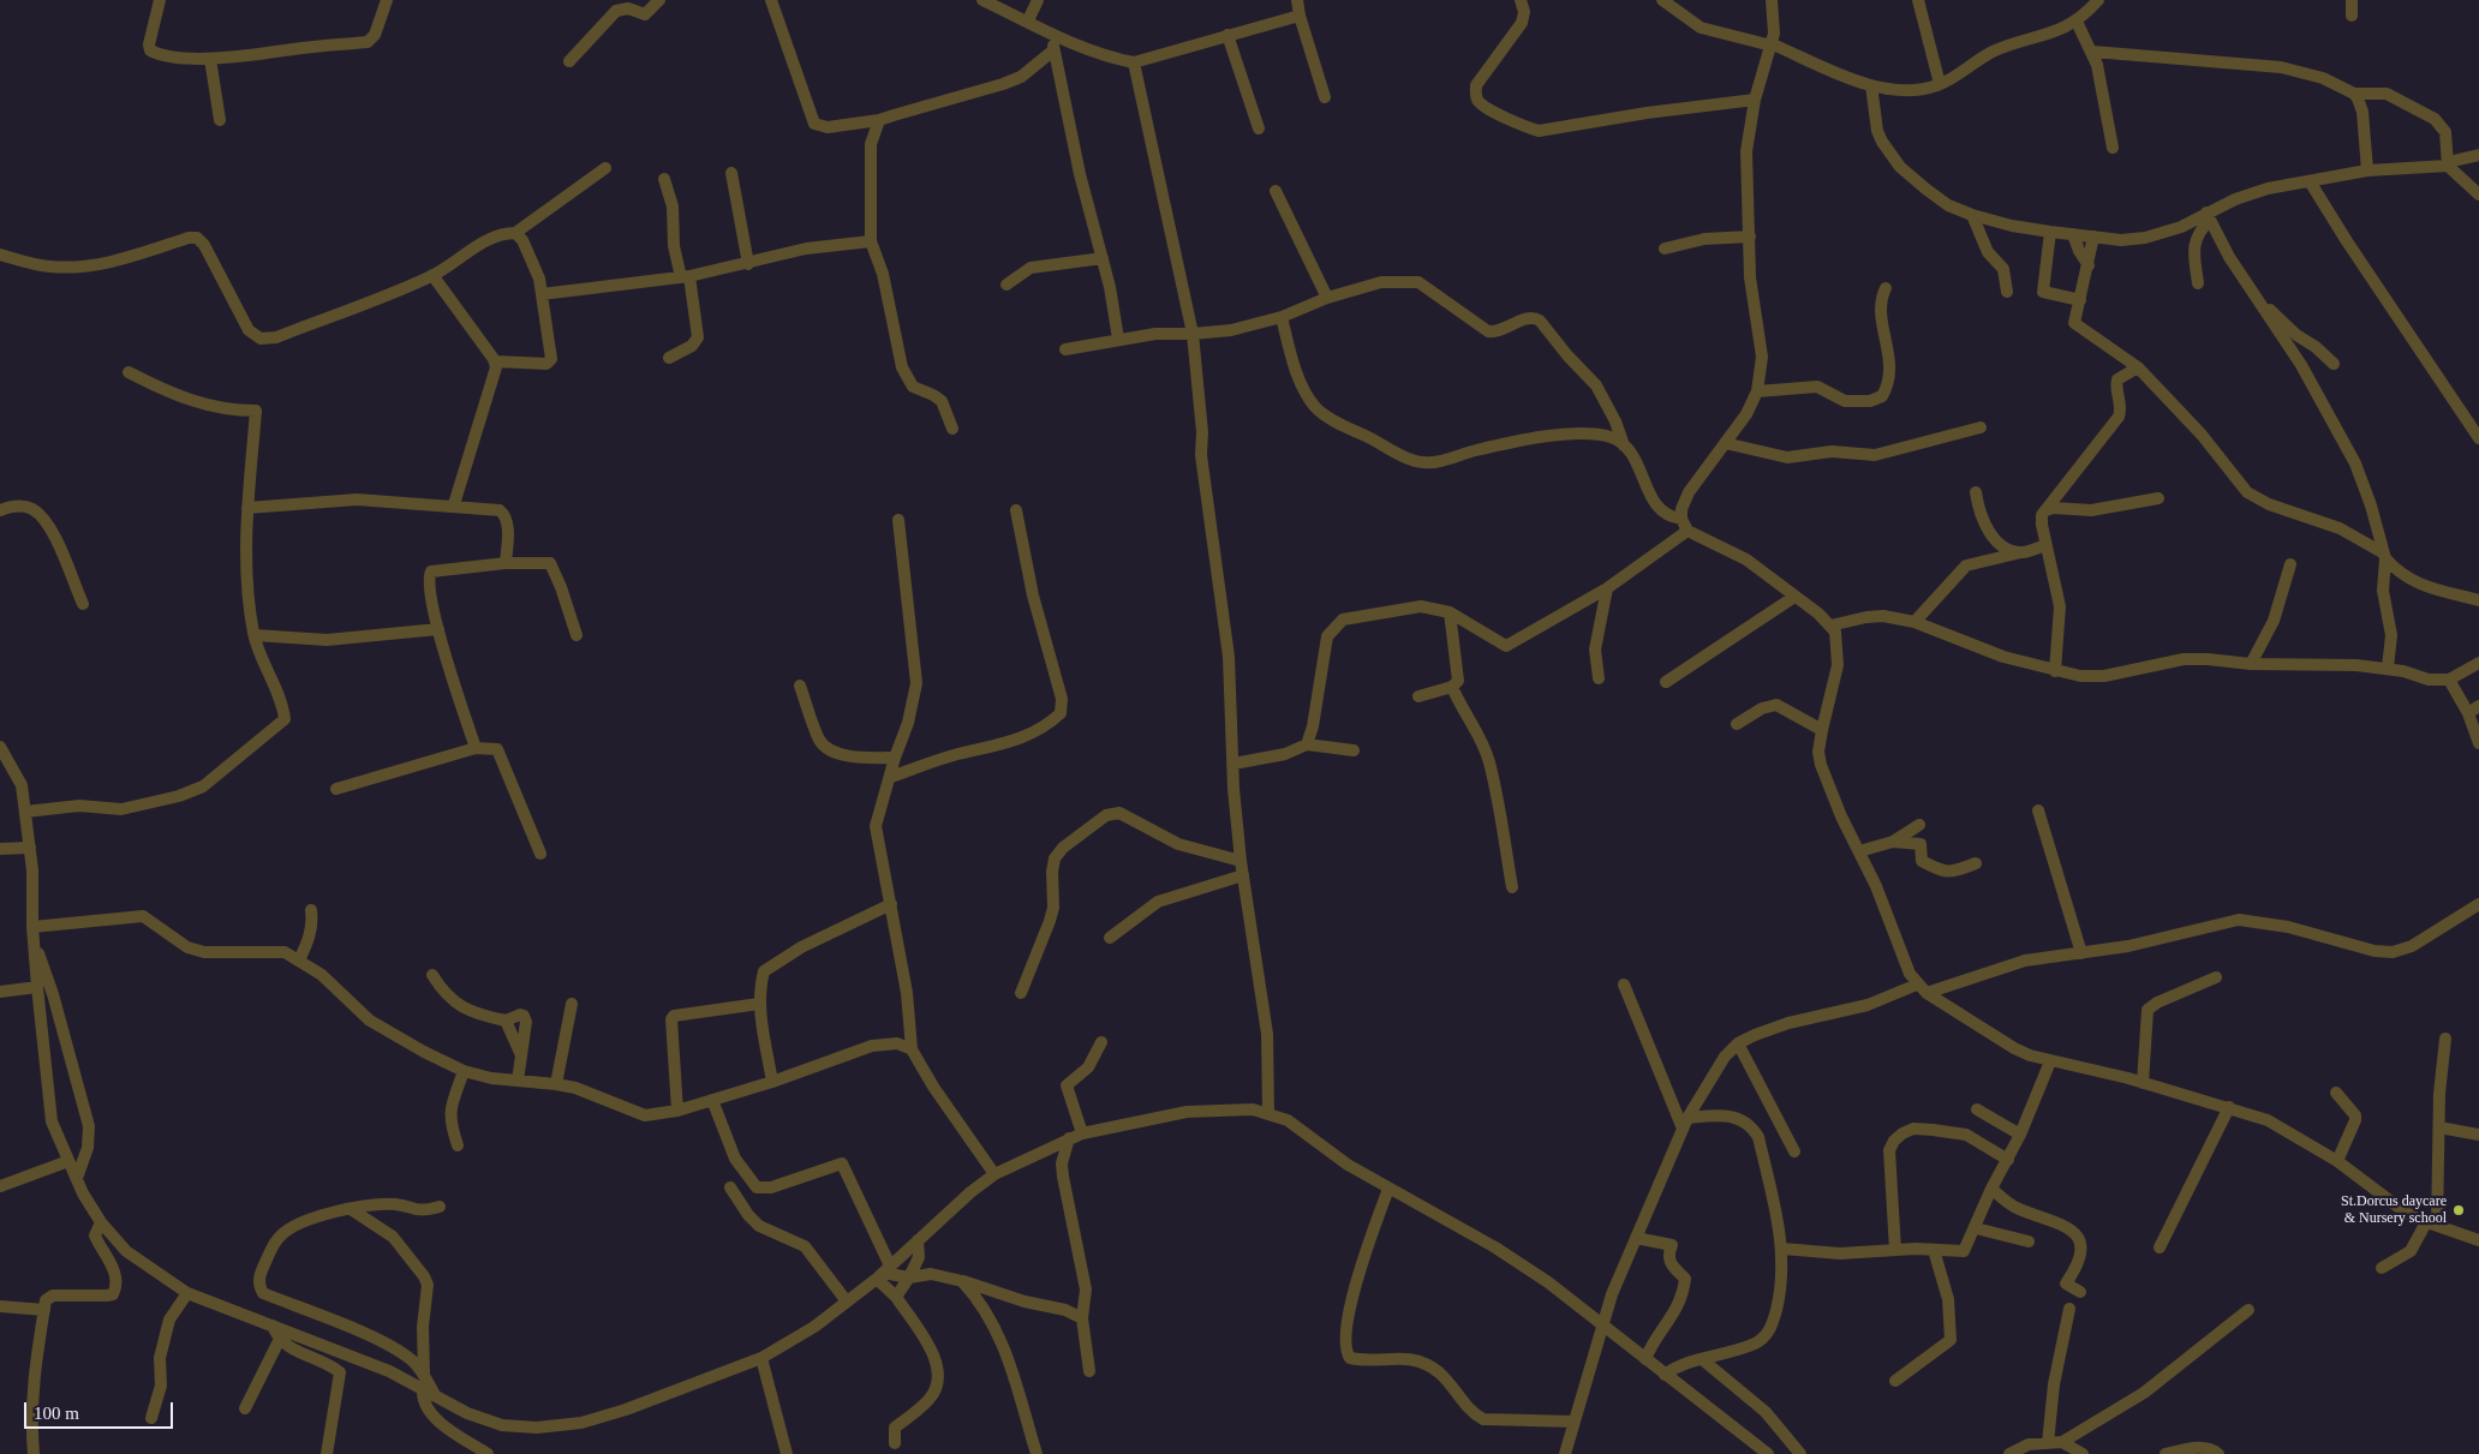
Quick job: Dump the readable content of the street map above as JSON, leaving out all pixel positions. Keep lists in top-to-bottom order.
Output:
{
  "places": ["St.Dorcus daycare & Nursery school"],
  "scale_bar": "100 m"
}
